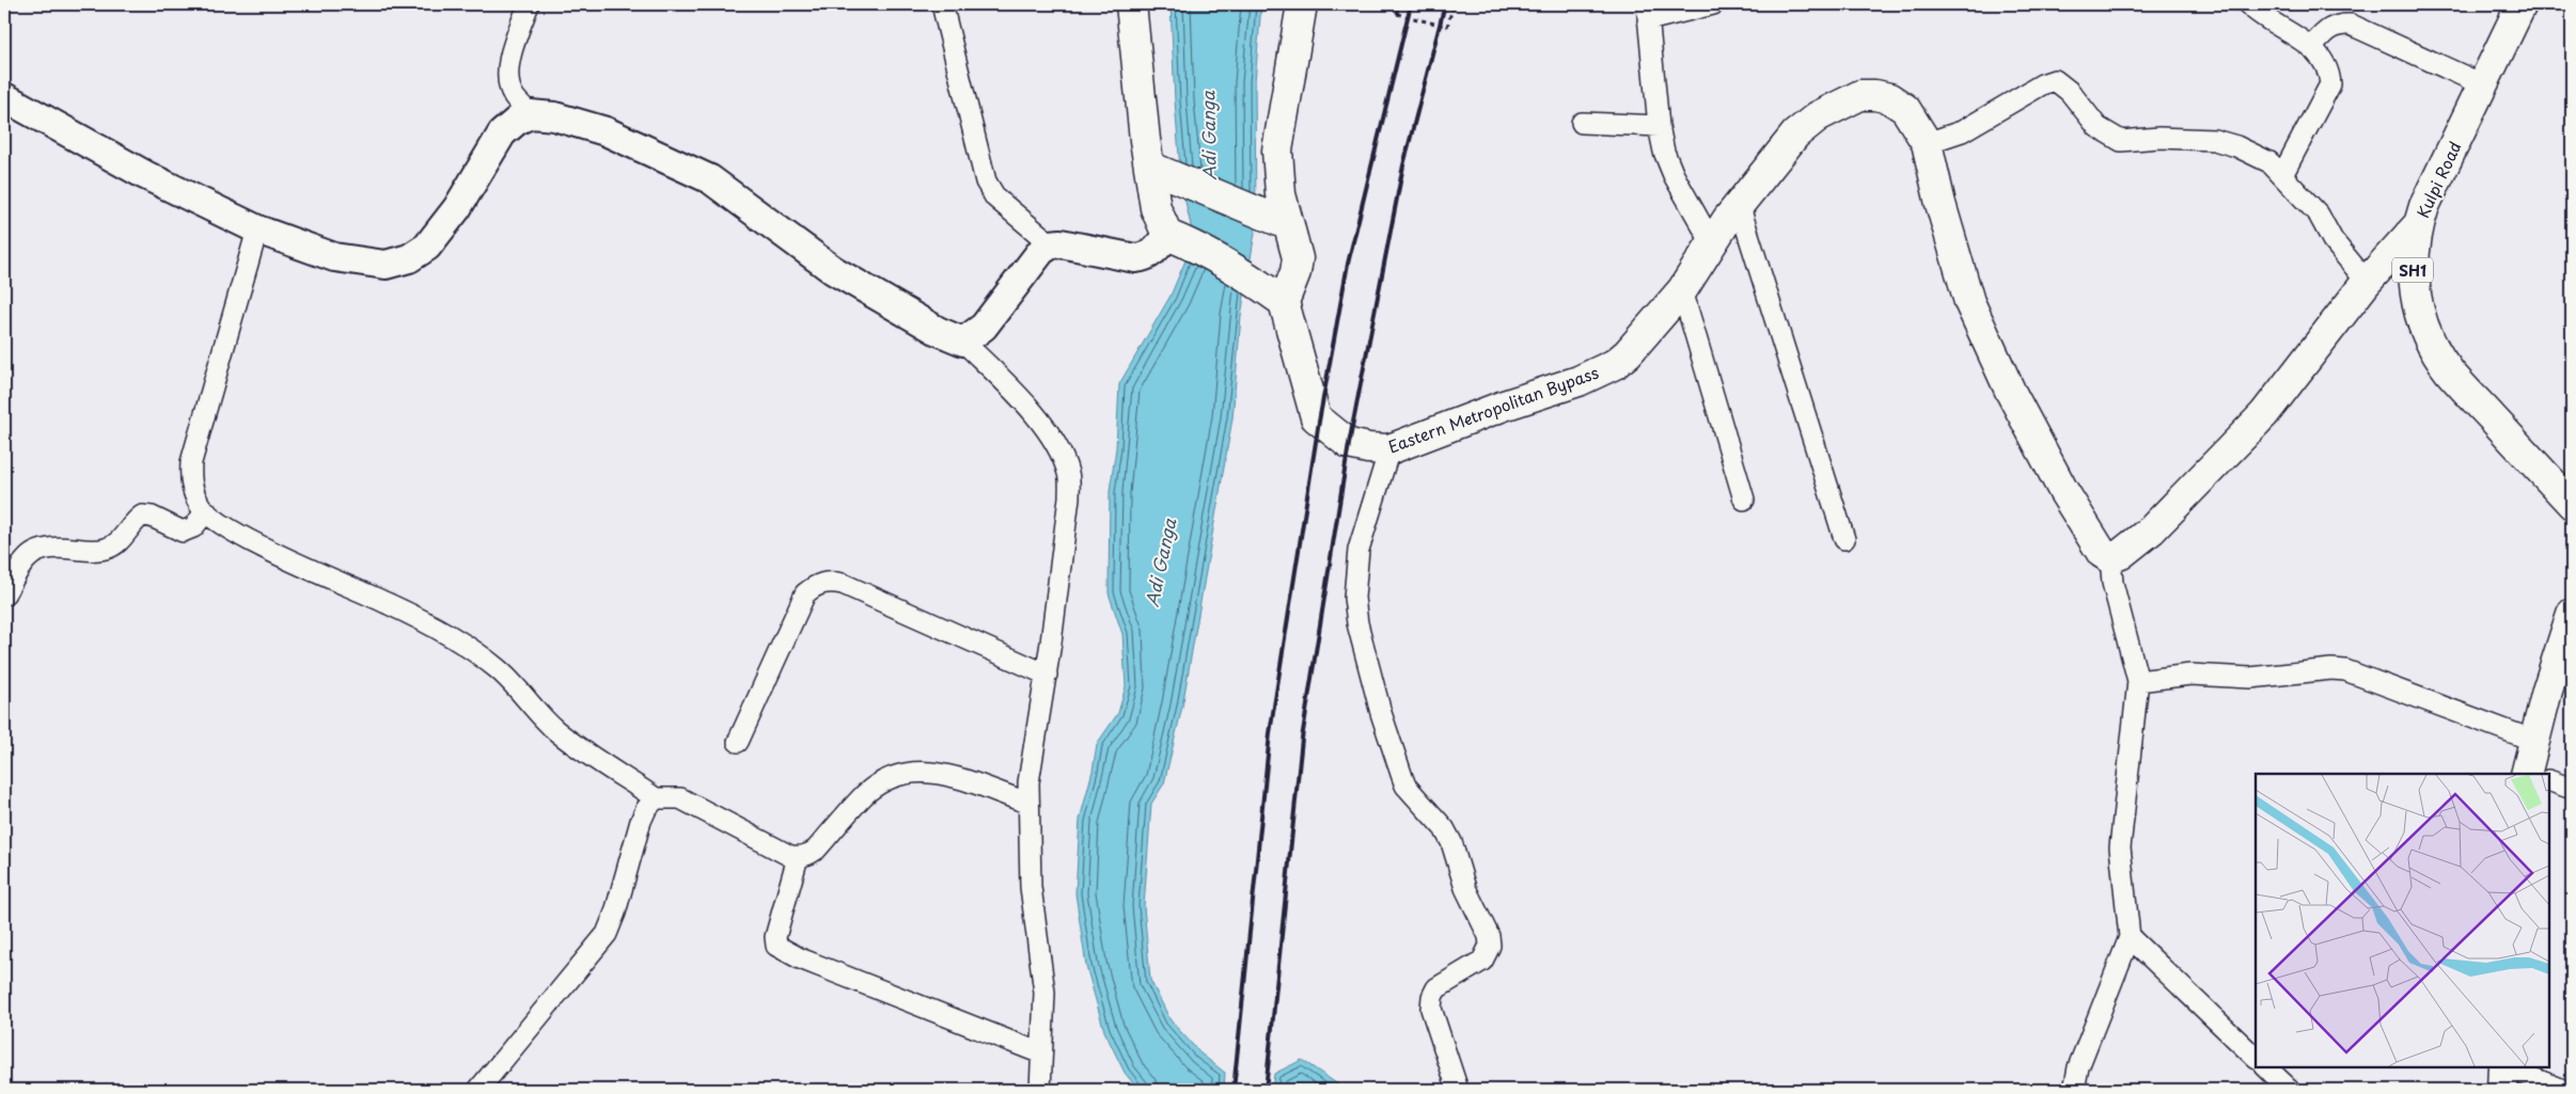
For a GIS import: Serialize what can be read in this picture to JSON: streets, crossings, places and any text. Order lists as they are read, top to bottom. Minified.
{"streets":{"main road":["Kulpi Road","SH1","Eastern Metropolitan Bypass"]},"water":["Adi Ganga"]}
